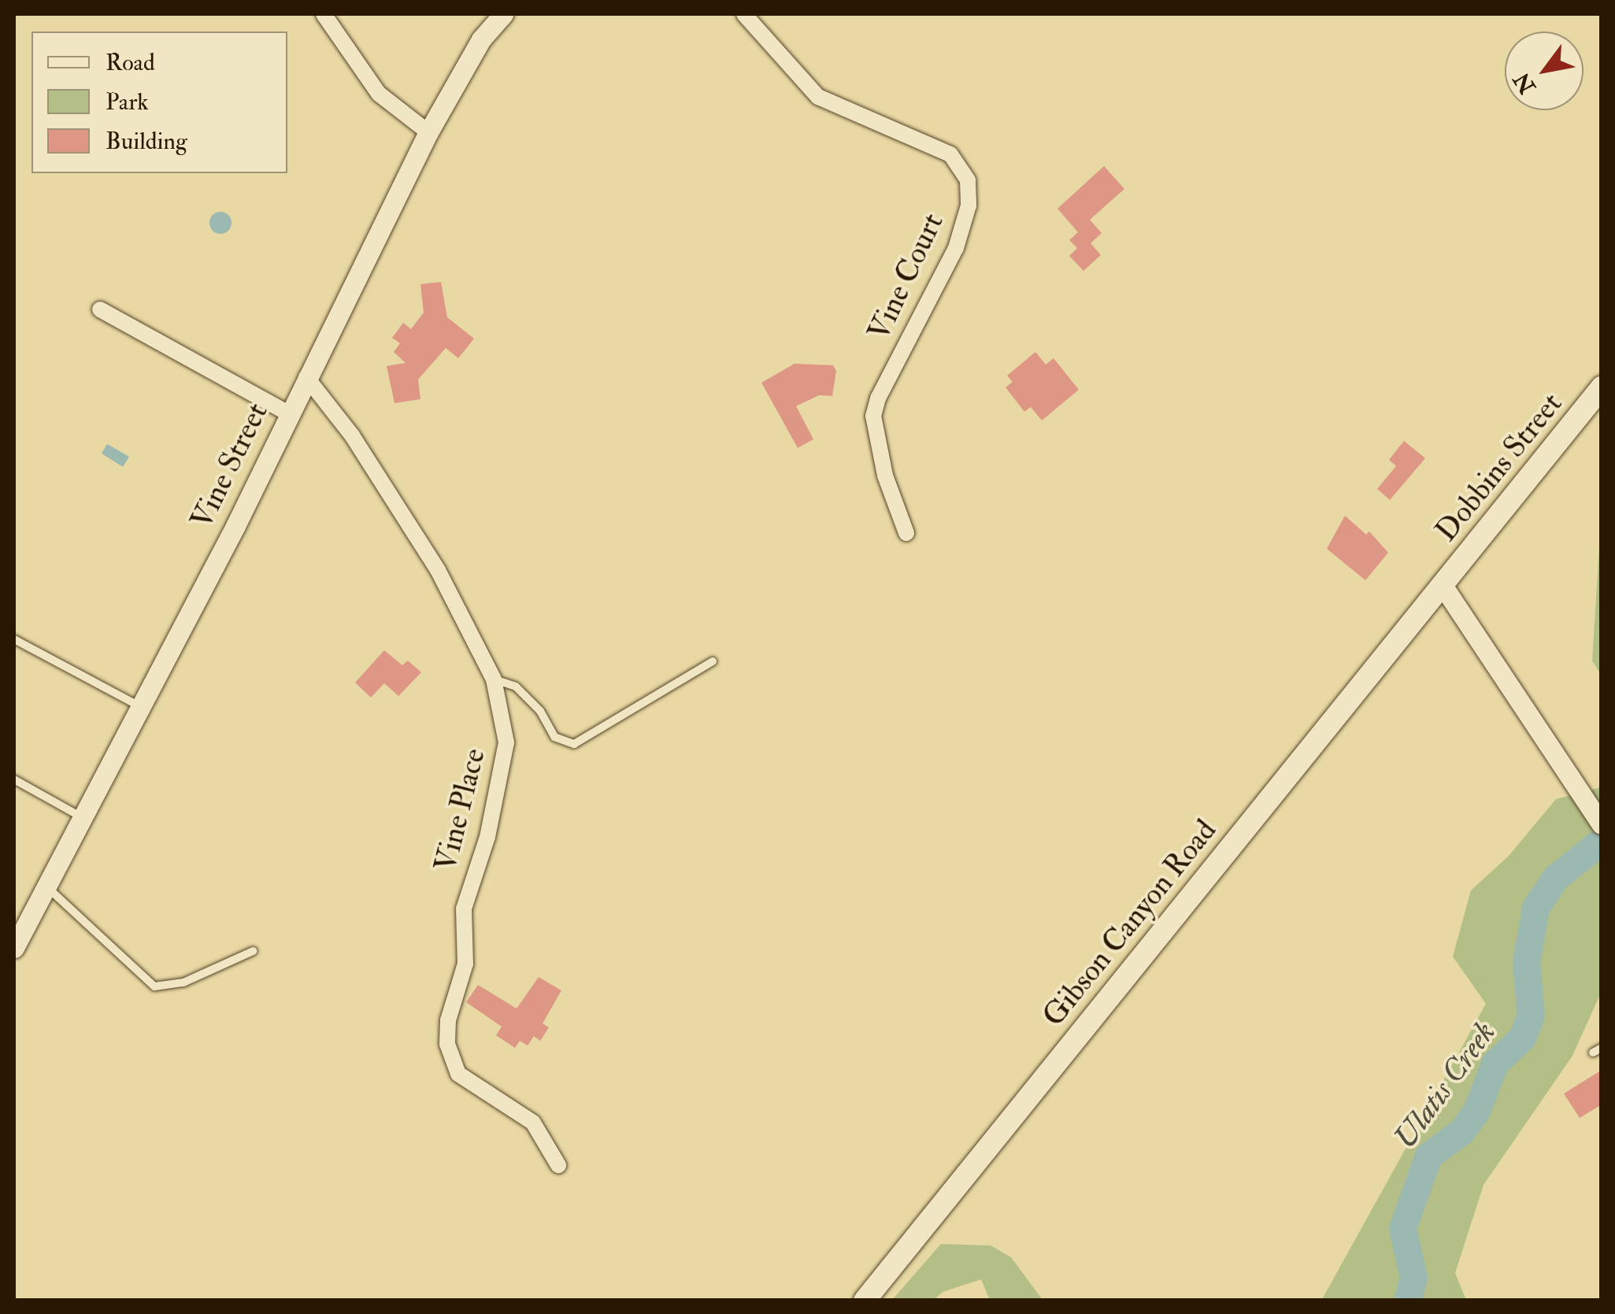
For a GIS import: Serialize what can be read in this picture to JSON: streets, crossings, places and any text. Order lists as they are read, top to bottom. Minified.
{"streets":{"main road":["Dobbins Street","Gibson Canyon Road"],"street":["Vine Court","Vine Street","Vine Place"]},"crossings":[["Vine Street","Vine Place"],["Dobbins Street","Gibson Canyon Road"]],"water":["Ulatis Creek"],"legend":["Road","Park","Building"],"north":"bottom left"}
